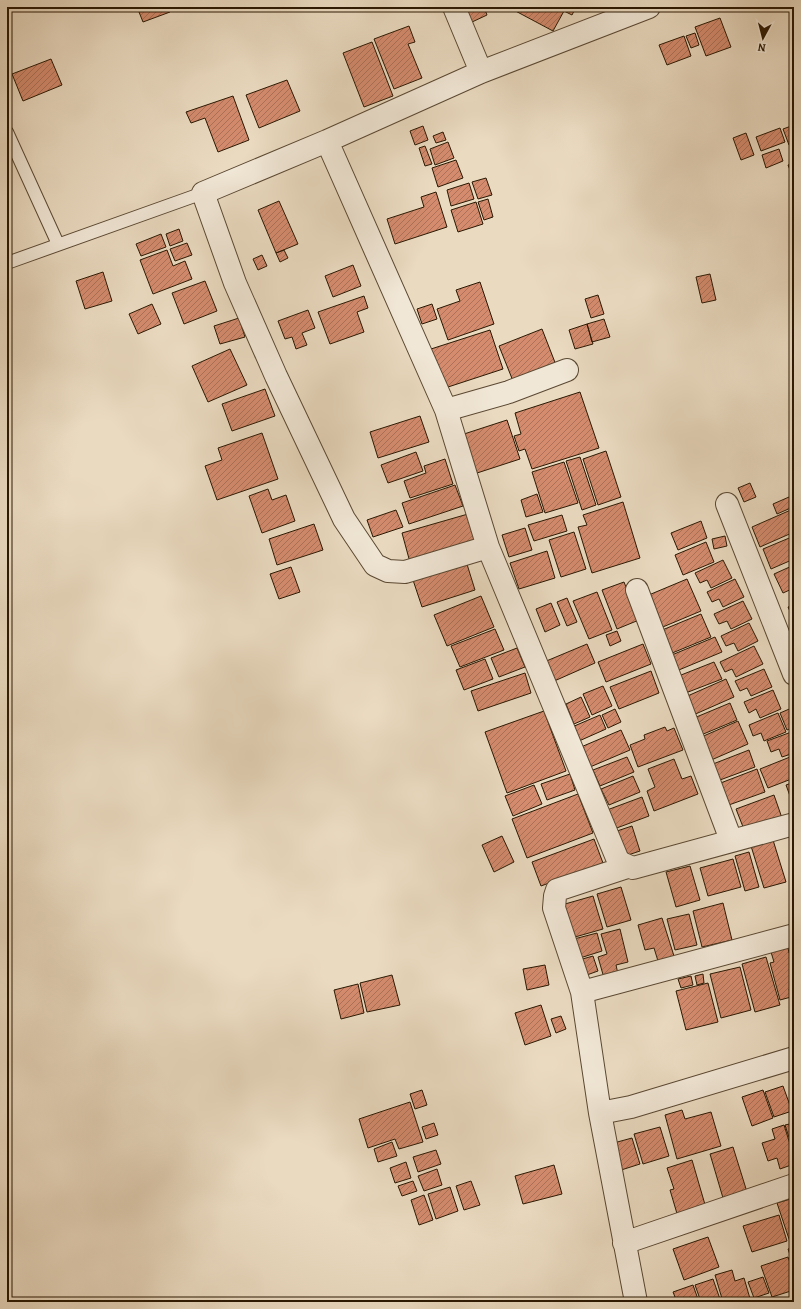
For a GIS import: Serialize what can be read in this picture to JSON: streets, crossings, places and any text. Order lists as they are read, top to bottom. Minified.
{"north":"bottom"}
